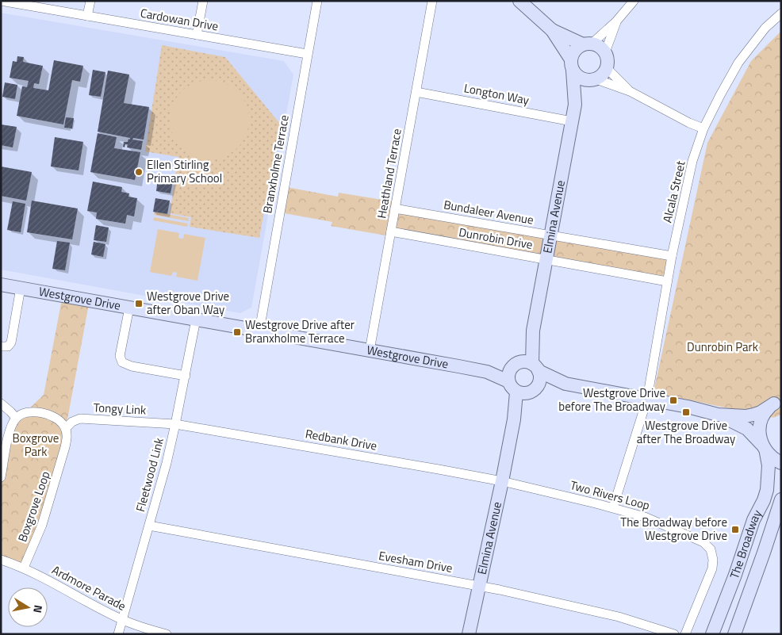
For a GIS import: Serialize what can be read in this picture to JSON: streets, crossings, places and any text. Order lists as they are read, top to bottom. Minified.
{"streets":{"street":["Cardowan Drive","Longton Way","Branxholme Terrace","Heathland Terrace","Alcala Street","Bundaleer Avenue","Elmina Avenue","Dunrobin Drive","Westgrove Drive","Tongy Link","Redbank Drive","Fleetwood Link","Two Rivers Loop","Boxgrove Loop","The Broadway","Evesham Drive","Ardmore Parade"]},"crossings":[["Cardowan Drive","Branxholme Terrace"],["Longton Way","Heathland Terrace"],["Longton Way","Elmina Avenue"],["Branxholme Terrace","Westgrove Drive"],["Heathland Terrace","Bundaleer Avenue"],["Heathland Terrace","Dunrobin Drive"],["Heathland Terrace","Westgrove Drive"],["Alcala Street","Bundaleer Avenue"],["Alcala Street","Dunrobin Drive"],["Alcala Street","Two Rivers Loop"],["Bundaleer Avenue","Elmina Avenue"],["Elmina Avenue","Dunrobin Drive"],["Elmina Avenue","Westgrove Drive"],["Elmina Avenue","Redbank Drive"],["Elmina Avenue","Two Rivers Loop"],["Elmina Avenue","Evesham Drive"],["Westgrove Drive","Fleetwood Link"],["Tongy Link","Redbank Drive"],["Tongy Link","Fleetwood Link"],["Tongy Link","Boxgrove Loop"],["Redbank Drive","Fleetwood Link"],["Redbank Drive","Two Rivers Loop"],["Fleetwood Link","Evesham Drive"],["Fleetwood Link","Ardmore Parade"],["Boxgrove Loop","Ardmore Parade"]],"parks":["Dunrobin Park","Boxgrove Park"],"places":{"other":["Ellen Stirling Primary School"],"transit":["Westgrove Drive after Oban Way","Westgrove Drive after Branxholme Terrace","Westgrove Drive before The Broadway","Westgrove Drive after The Broadway","The Broadway before Westgrove Drive"]},"north":"right"}
